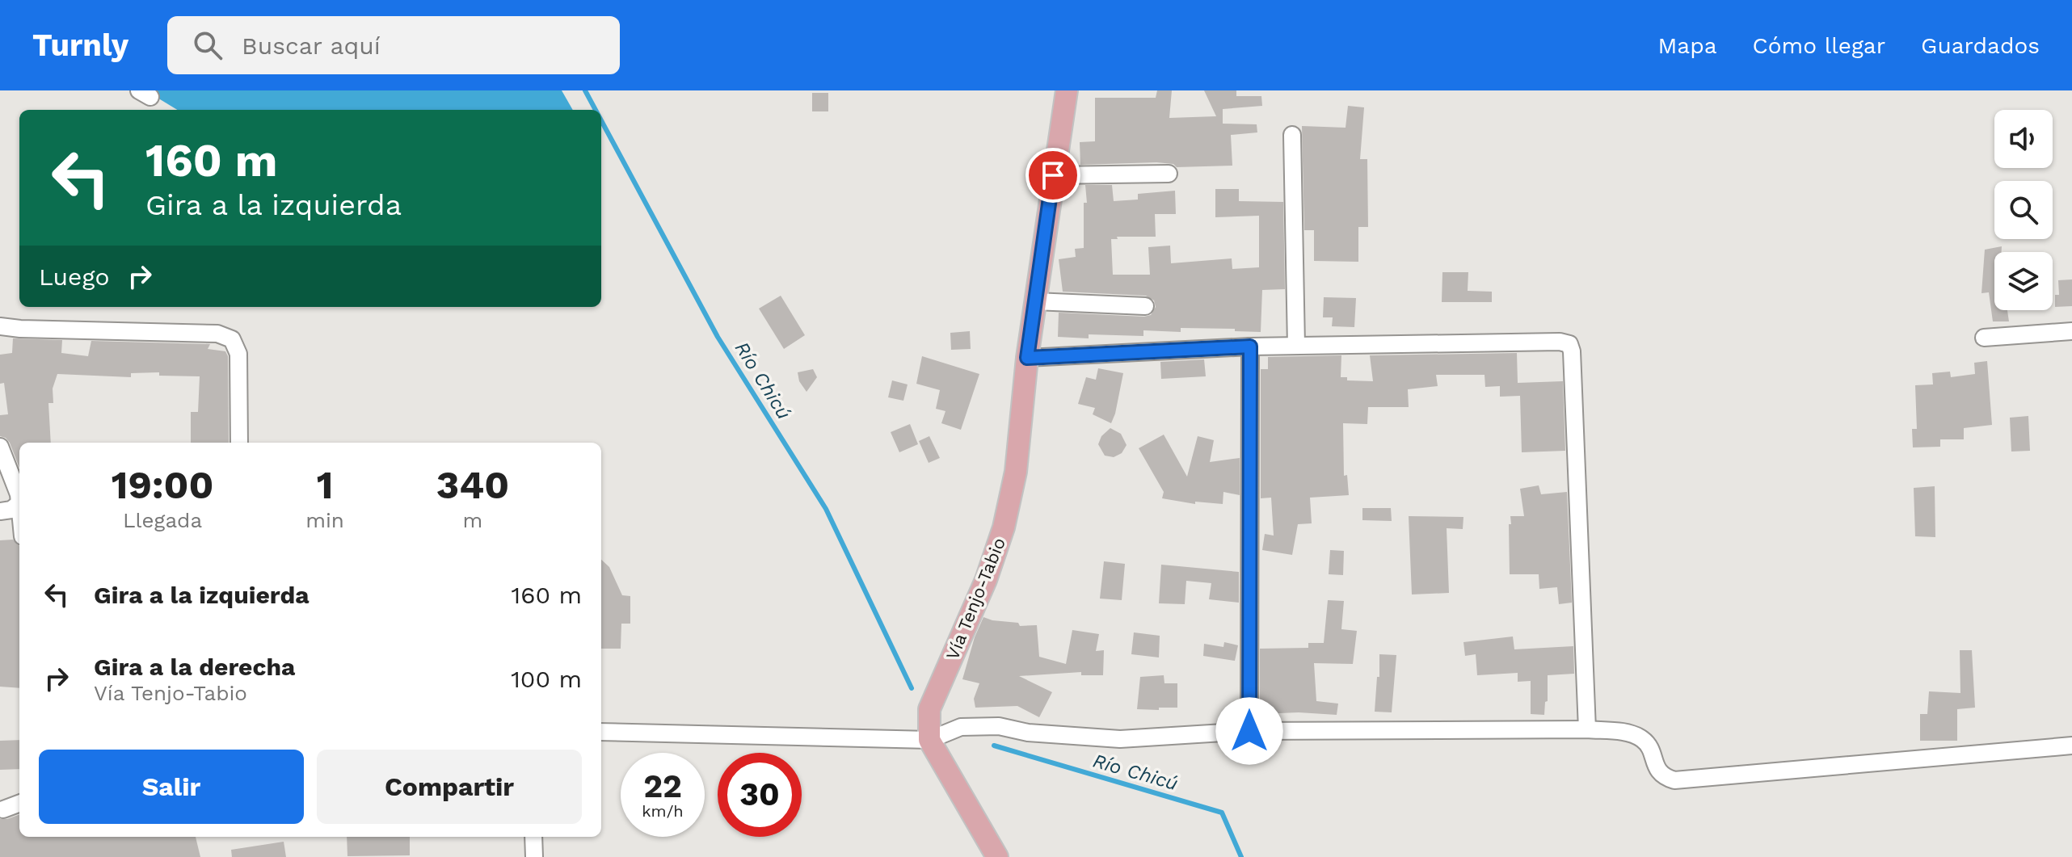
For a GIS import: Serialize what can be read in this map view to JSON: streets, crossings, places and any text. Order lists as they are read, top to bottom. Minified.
{"streets":{"main road":["Vía Tenjo-Tabio"]},"water":["Río Chicú"],"page":{"header":"Turnly","search":"Buscar aquí","nav":["Mapa","Cómo llegar","Guardados"],"turn":["160 m","Gira a la izquierda"],"then":"Luego","eta":["19:00","Llegada","1","min","340","m"],"list":[{"name":"Gira a la izquierda","value":"160 m"},{"name":"Gira a la derecha","note":"Vía Tenjo-Tabio","value":"100 m"}],"buttons":["Salir","Compartir"],"speed":"22 km/h","limit":"30"}}
